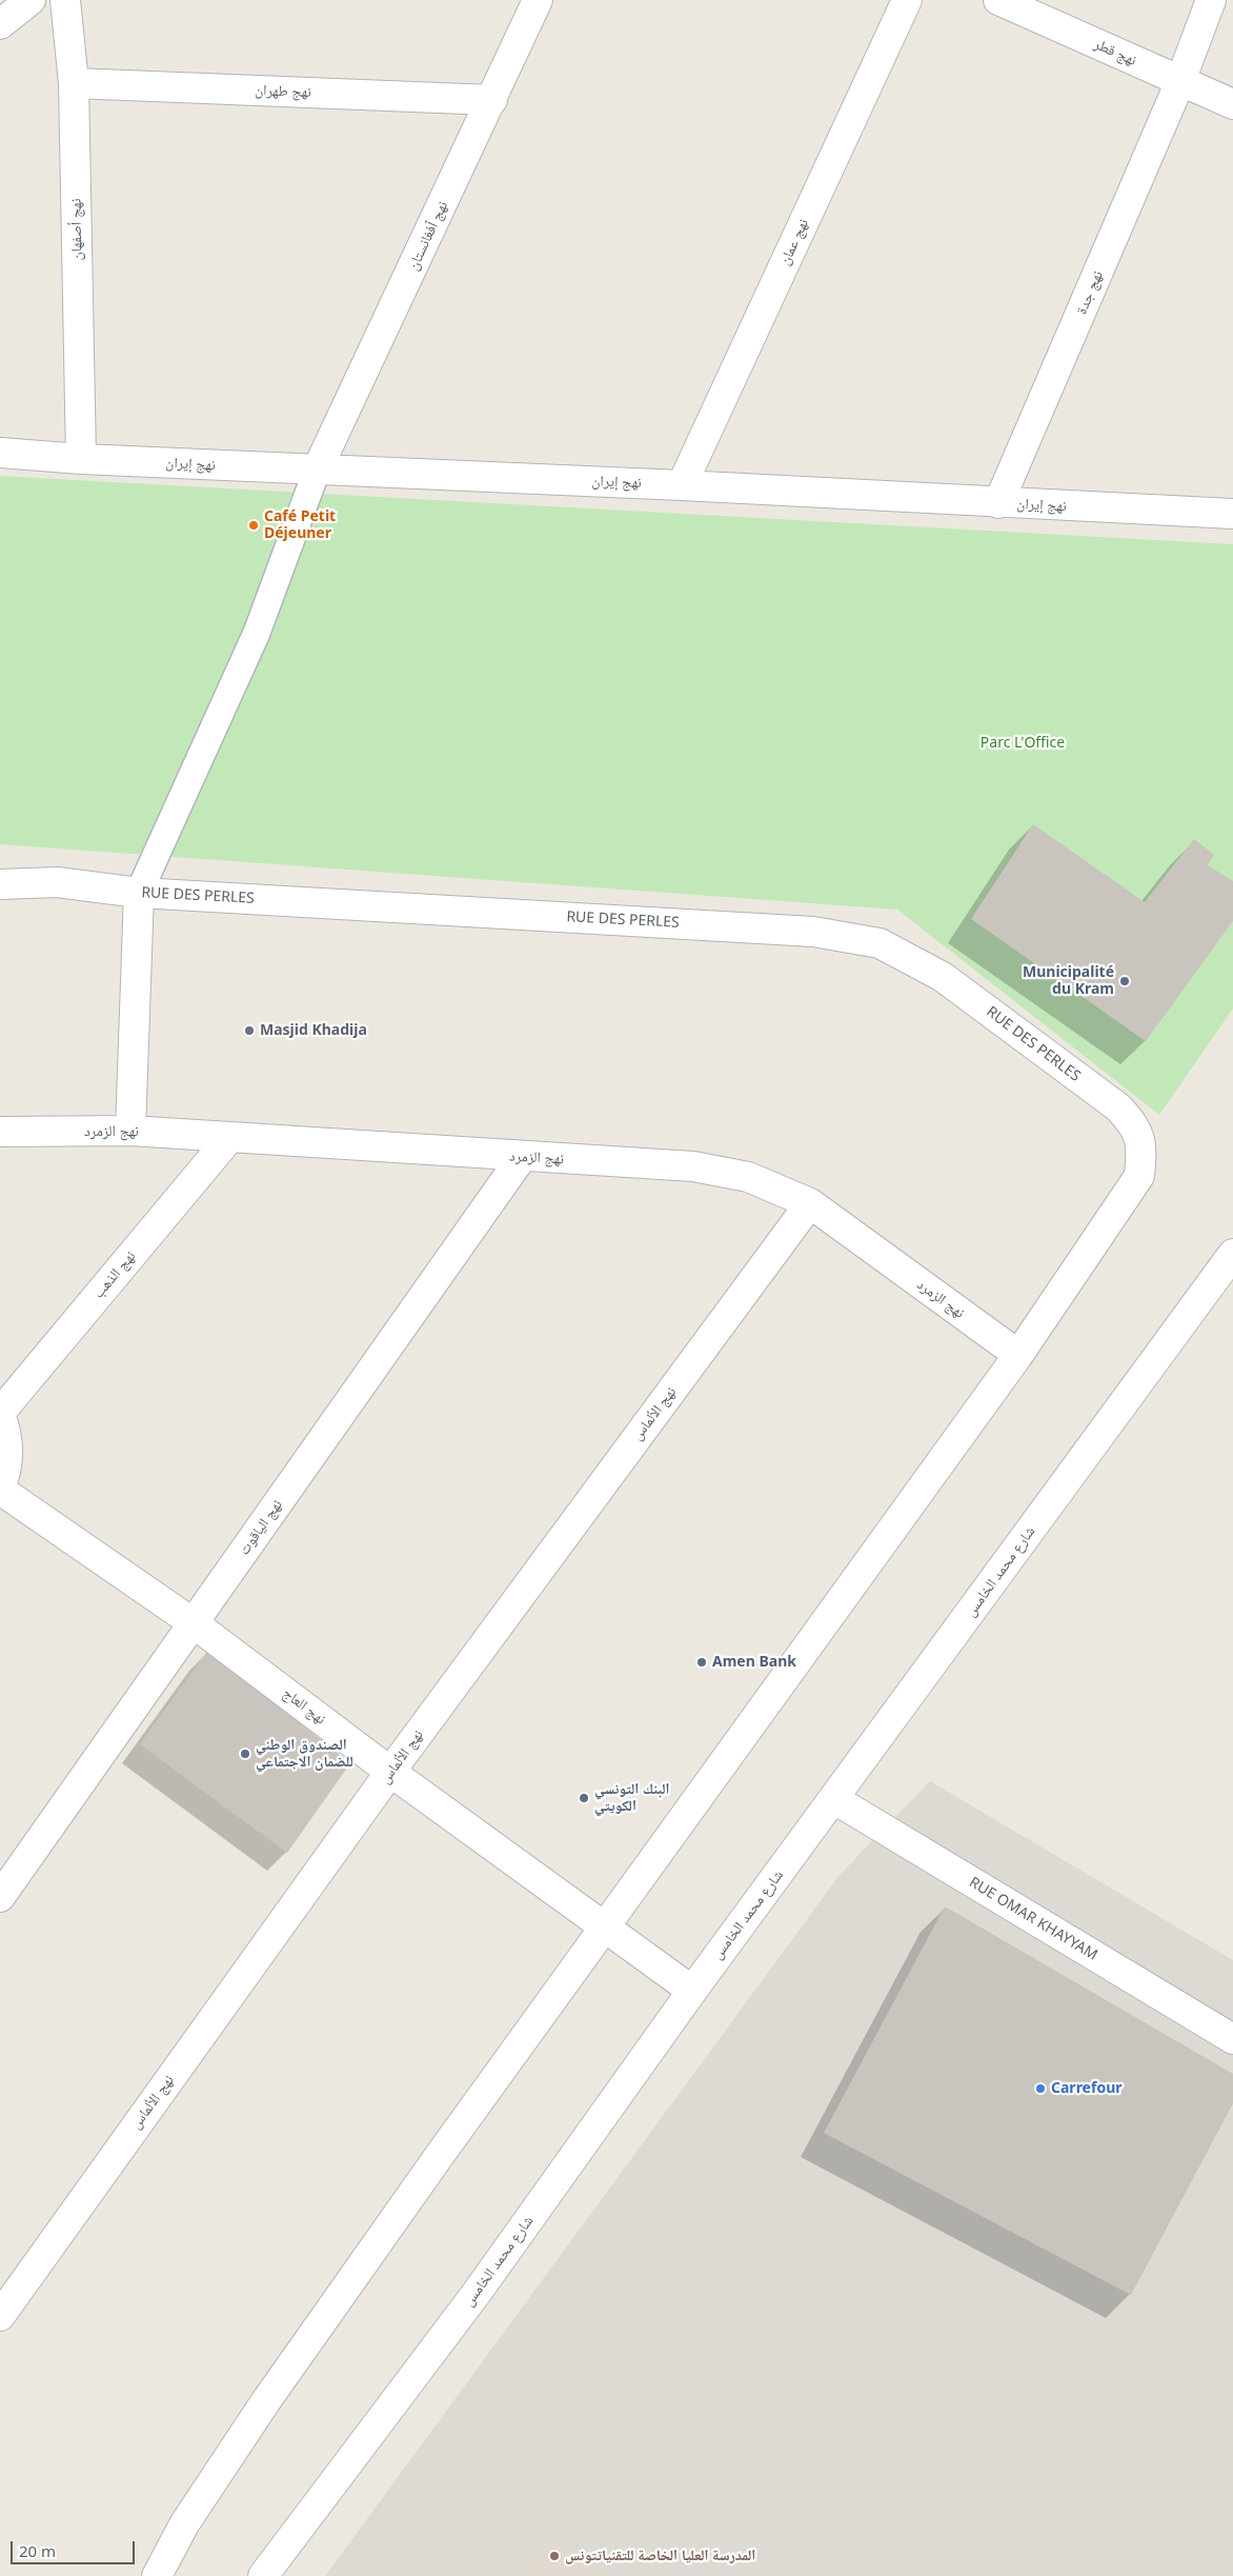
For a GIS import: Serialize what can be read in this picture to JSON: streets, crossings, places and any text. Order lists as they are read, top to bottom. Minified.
{"streets":{"street":["نهج قطر","نهج طهران","نهج أصفهان","نهج أفغانستان","نهج عمان","نهج جدة","نهج إيران","RUE DES PERLES","نهج الزمرد","نهج الذهب","نهج الألماس","نهج الياقوت","شارع محمد الخامس","نهج العاج","RUE OMAR KHAYYAM"]},"crossings":[["نهج قطر","نهج جدة"],["نهج طهران","نهج أصفهان"],["نهج طهران","نهج أفغانستان"],["نهج أصفهان","نهج إيران"],["نهج أفغانستان","نهج إيران"],["نهج عمان","نهج إيران"],["نهج جدة","نهج إيران"],["RUE DES PERLES","نهج الزمرد"],["نهج الزمرد","نهج الذهب"],["نهج الزمرد","نهج الألماس"],["نهج الزمرد","نهج الياقوت"],["نهج الألماس","نهج العاج"],["نهج الياقوت","نهج العاج"],["شارع محمد الخامس","نهج العاج"],["شارع محمد الخامس","RUE OMAR KHAYYAM"]],"parks":["Parc L'Office"],"places":["Café Petit Déjeuner","Municipalité du Kram","Masjid Khadija","Amen Bank","الصندوق الوطني للضمان الاجتماعي","البنك التونسي الكويتي","Carrefour","المدرسة العليا الخاصة للتقنياتتونس"],"scale_bar":"20 m"}
